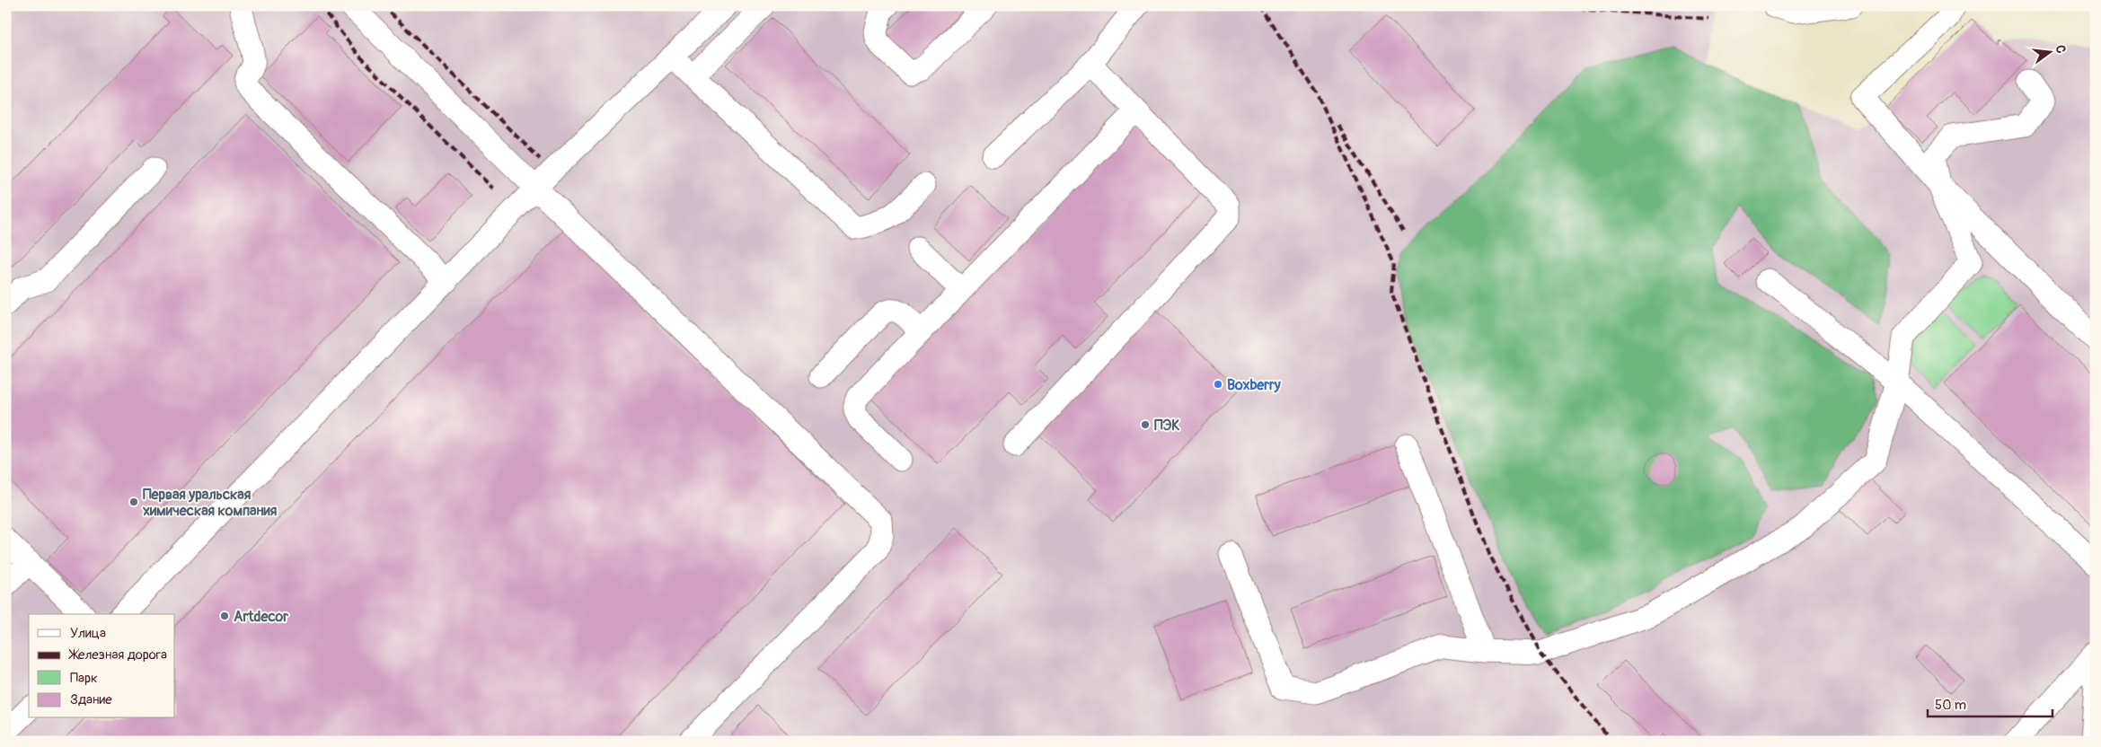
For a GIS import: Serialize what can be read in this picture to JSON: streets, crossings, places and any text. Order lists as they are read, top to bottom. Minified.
{"places":["Boxberry","ПЭК","Первая уральская химическая компания","Artdecor"],"legend":["Улица","Железная дорога","Парк","Здание"],"scale_bar":"50 m","north":"right"}
